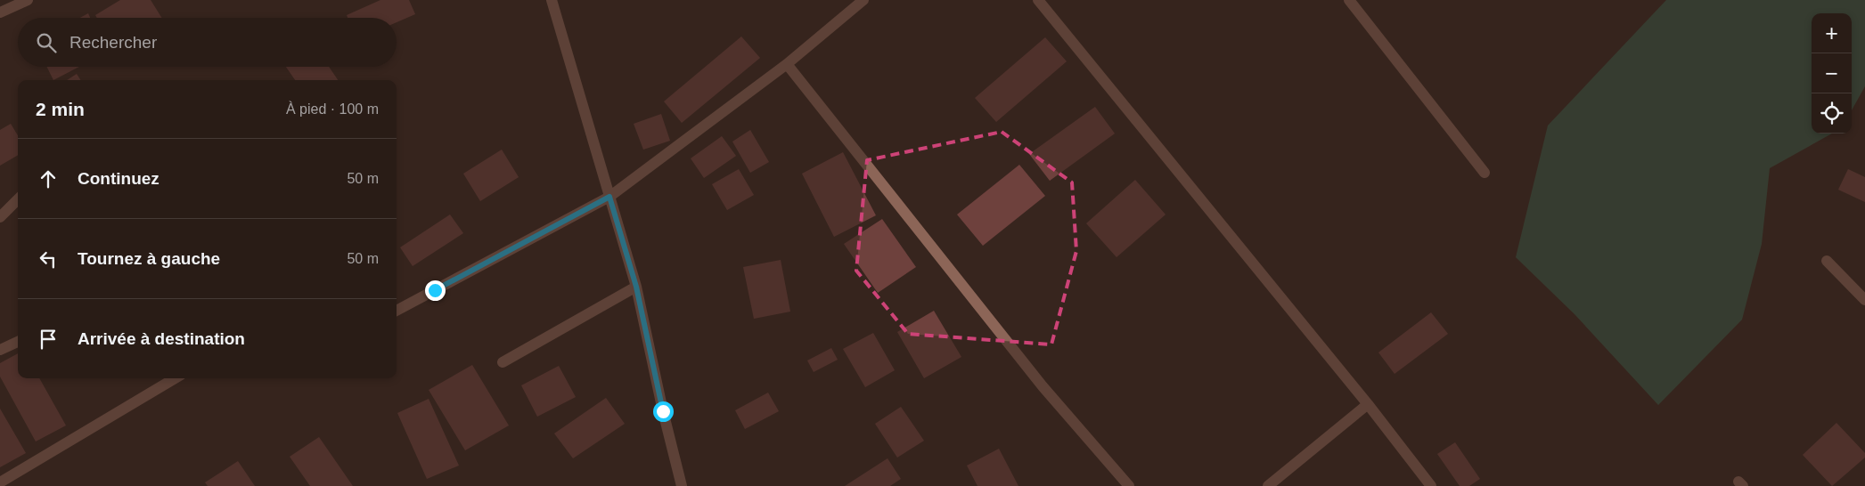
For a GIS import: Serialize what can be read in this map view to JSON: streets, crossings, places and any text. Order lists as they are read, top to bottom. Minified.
{"page":{"map_buttons":["+","−"],"search":"Rechercher","heading":["2 min","À pied · 100 m"],"list":[["Continuez","50 m"],["Tournez à gauche","50 m"],"Arrivée à destination"]}}
